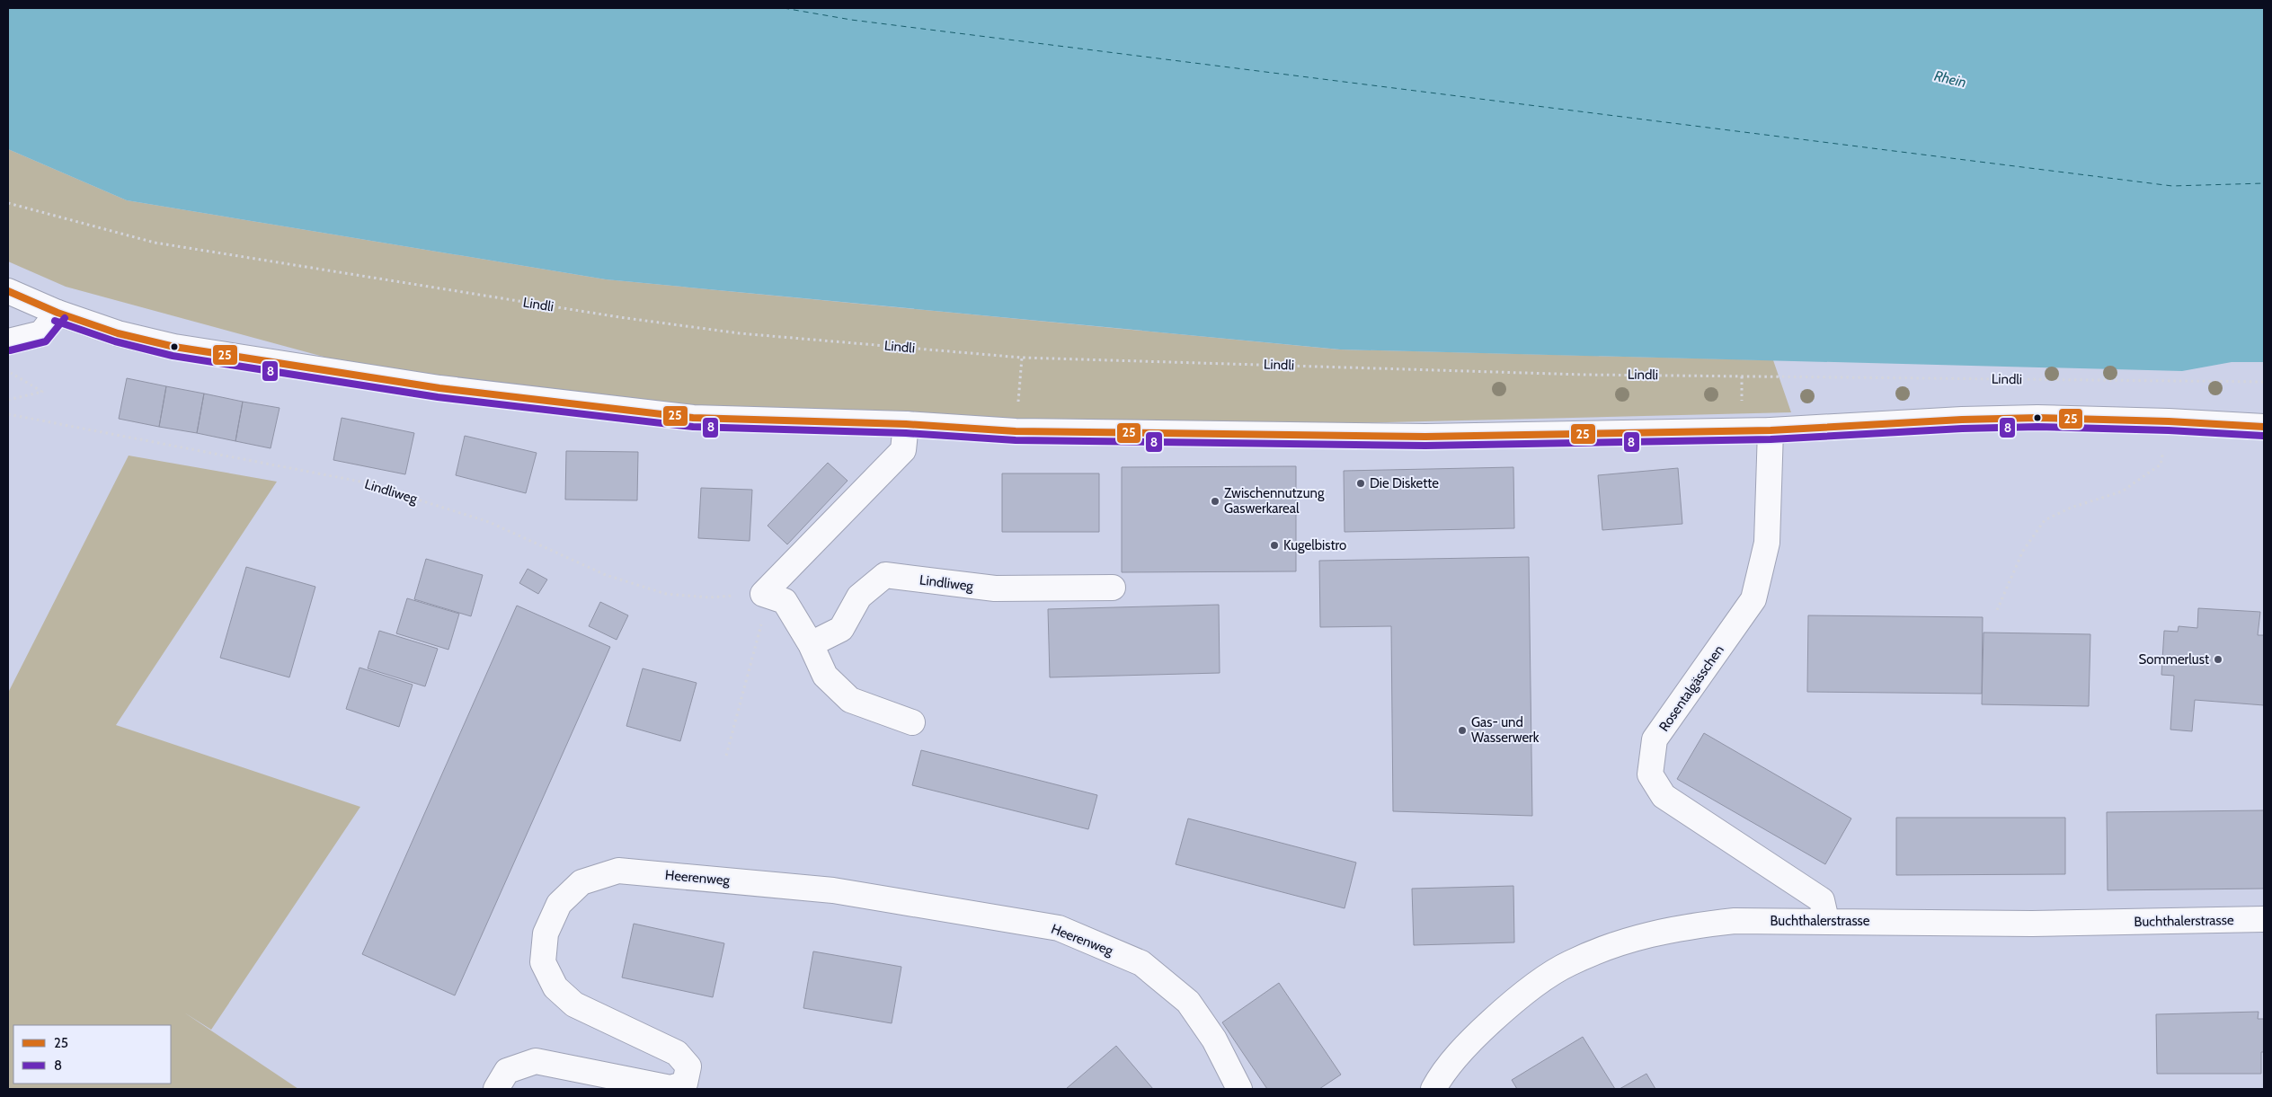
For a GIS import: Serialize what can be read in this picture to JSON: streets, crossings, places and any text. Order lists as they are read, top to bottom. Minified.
{"streets":{"street":["Lindliweg","Rosentalgässchen","Heerenweg","Buchthalerstrasse"],"path":["Lindli"]},"crossings":[["Rosentalgässchen","Buchthalerstrasse"]],"water":["Rhein"],"places":["Die Diskette","Zwischennutzung Gaswerkareal","Kugelbistro","Sommerlust","Gas- und Wasserwerk"],"lines":["transit line 25","transit line 8"],"legend":["25","8"]}
